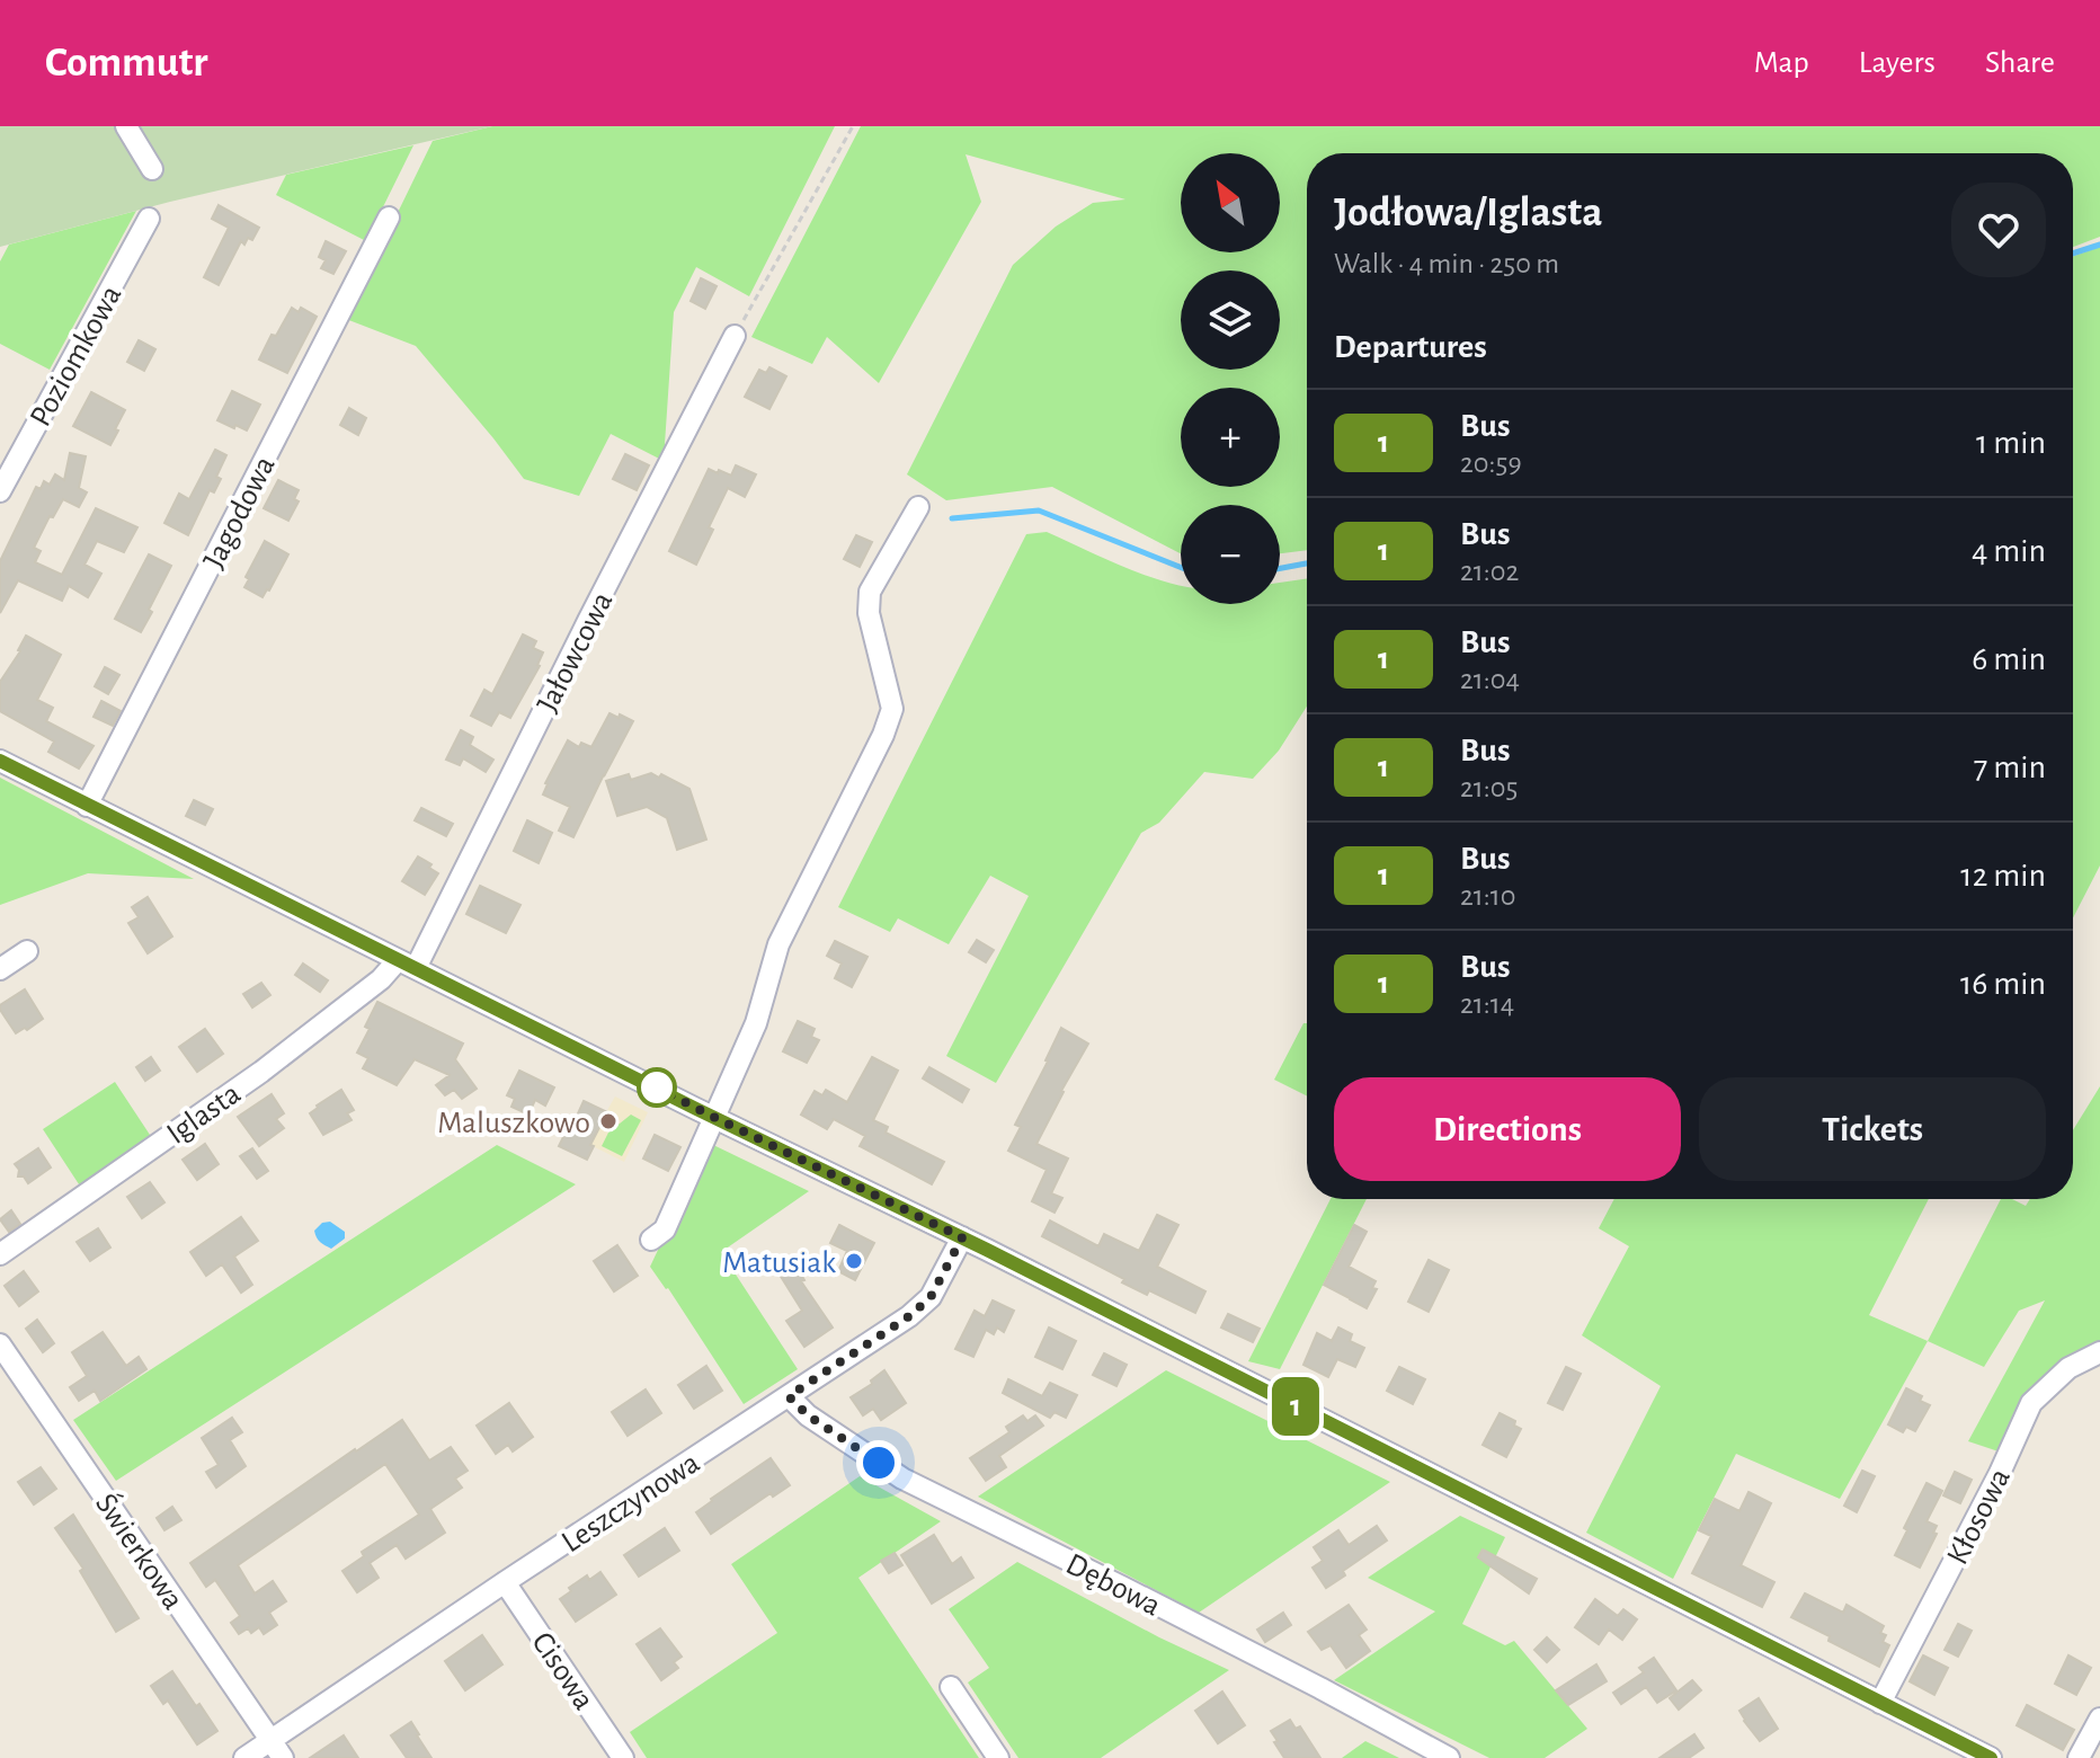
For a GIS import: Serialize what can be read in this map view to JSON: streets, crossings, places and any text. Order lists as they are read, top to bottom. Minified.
{"streets":{"street":["Poziomkowa","Jagodowa","Jałowcowa","Iglasta","Leszczynowa","Kłosowa","Świerkowa","Dębowa","Cisowa"]},"crossings":[["Jałowcowa","Iglasta"],["Leszczynowa","Świerkowa"],["Leszczynowa","Dębowa"],["Leszczynowa","Cisowa"]],"places":["Maluszkowo","Matusiak"],"lines":["bus line 1"],"north":"top left","page":{"header":"Commutr","nav":["Map","Layers","Share"],"on_map":"1","map_buttons":["+","−"],"heading":[["Jodłowa/Iglasta","Walk · 4 min · 250 m"],"Departures"],"list":[{"mark":"1","name":"Bus","note":"20:59","value":"1 min"},{"mark":"1","name":"Bus","note":"21:02","value":"4 min"},{"mark":"1","name":"Bus","note":"21:04","value":"6 min"},{"mark":"1","name":"Bus","note":"21:05","value":"7 min"},{"mark":"1","name":"Bus","note":"21:10","value":"12 min"},{"mark":"1","name":"Bus","note":"21:14","value":"16 min"}],"buttons":["Directions","Tickets"]}}
